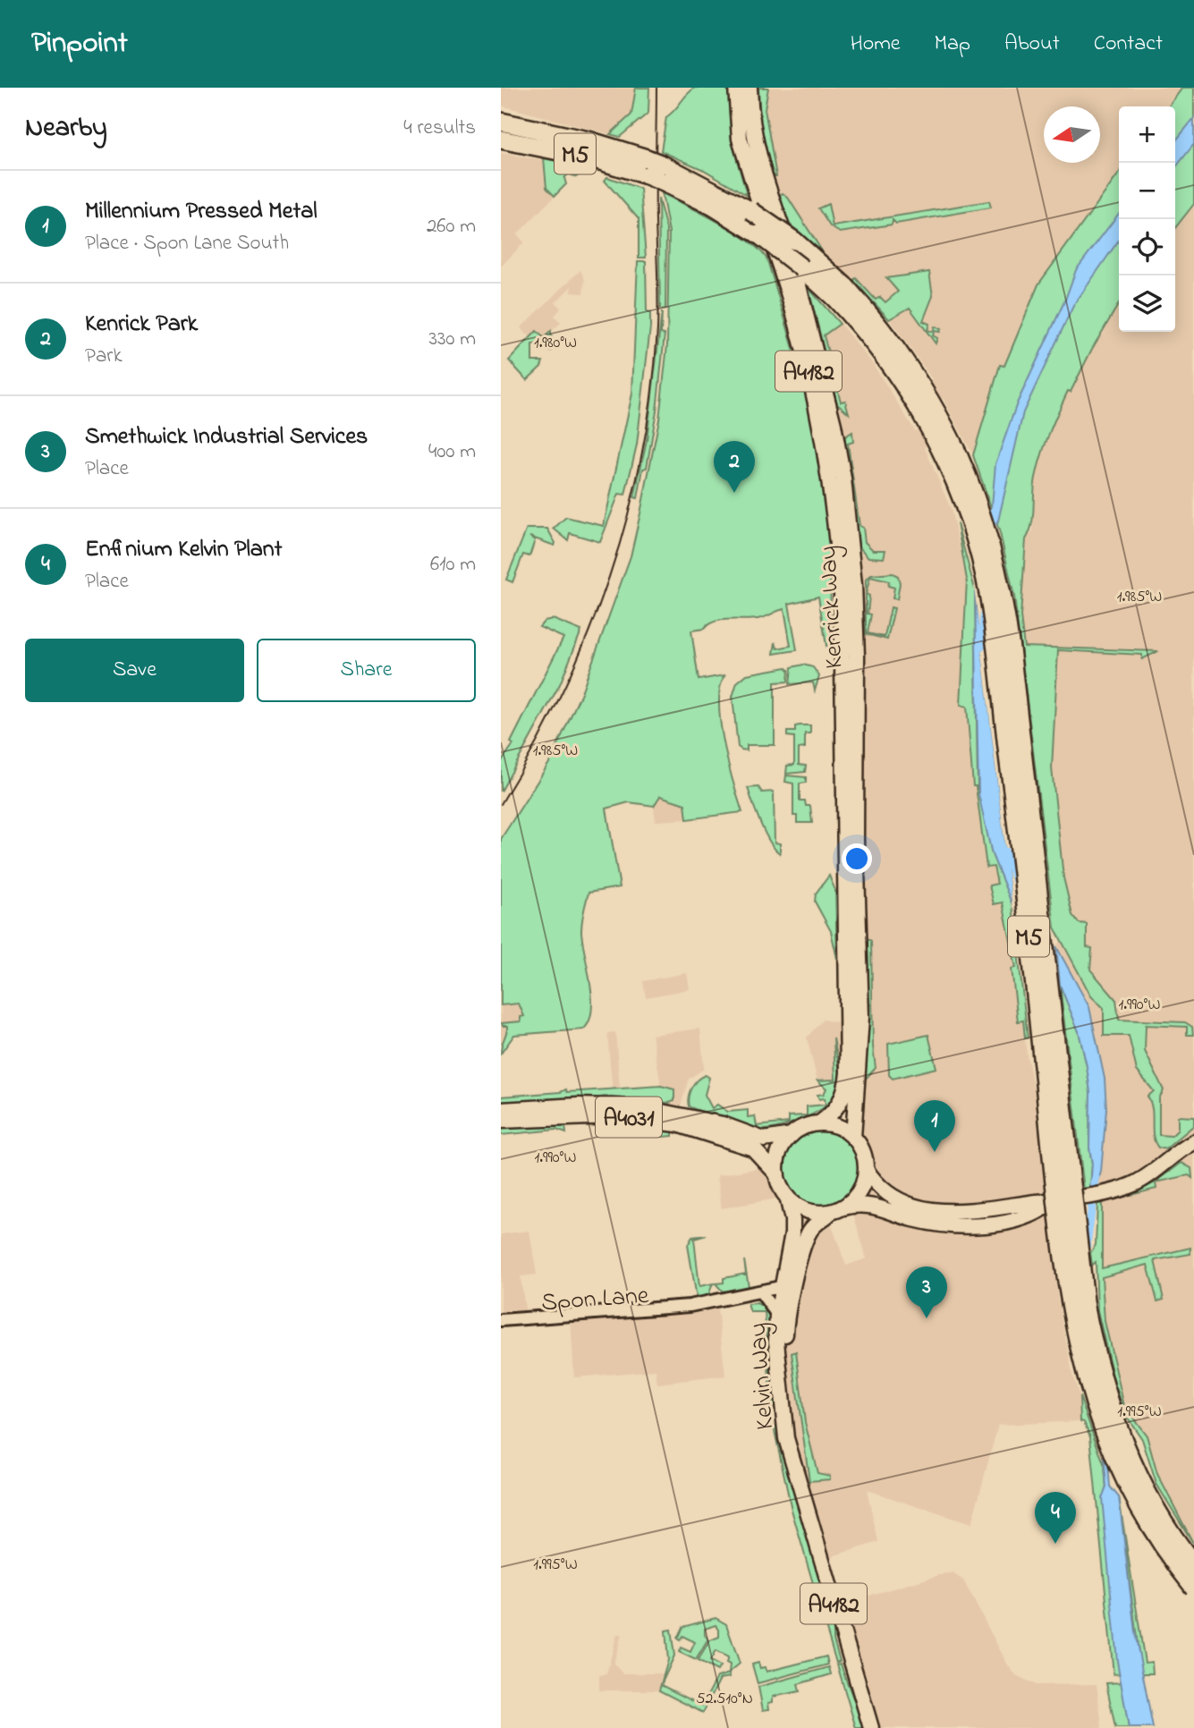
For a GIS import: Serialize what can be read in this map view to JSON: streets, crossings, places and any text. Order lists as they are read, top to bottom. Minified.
{"streets":{"highway":["M5"],"main road":["A4182","Kenrick Way","A4031","Kelvin Way"],"street":["Spon Lane"]},"crossings":[["A4182","Kenrick Way"],["A4182","A4031"],["A4182","Kelvin Way"],["Kenrick Way","A4031"],["Kenrick Way","Kelvin Way"],["A4031","Kelvin Way"],["Spon Lane","Kelvin Way"]],"north":"left","page":{"header":"Pinpoint","nav":["Home","Map","About","Contact"],"heading":["Nearby","4 results"],"map_buttons":["+","−"],"list":[{"mark":"1","name":"Millennium Pressed Metal","note":"Place · Spon Lane South","value":"260 m"},{"mark":"2","name":"Kenrick Park","note":"Park","value":"330 m"},{"mark":"3","name":"Smethwick Industrial Services","note":"Place","value":"400 m"},{"mark":"4","name":"Enfinium Kelvin Plant","note":"Place","value":"610 m"}],"pins":["2","1","3","4"],"buttons":["Save","Share"]},"coordinates":["1.980°W","1.985°W","1.990°W","1.995°W","52.510°N"]}
